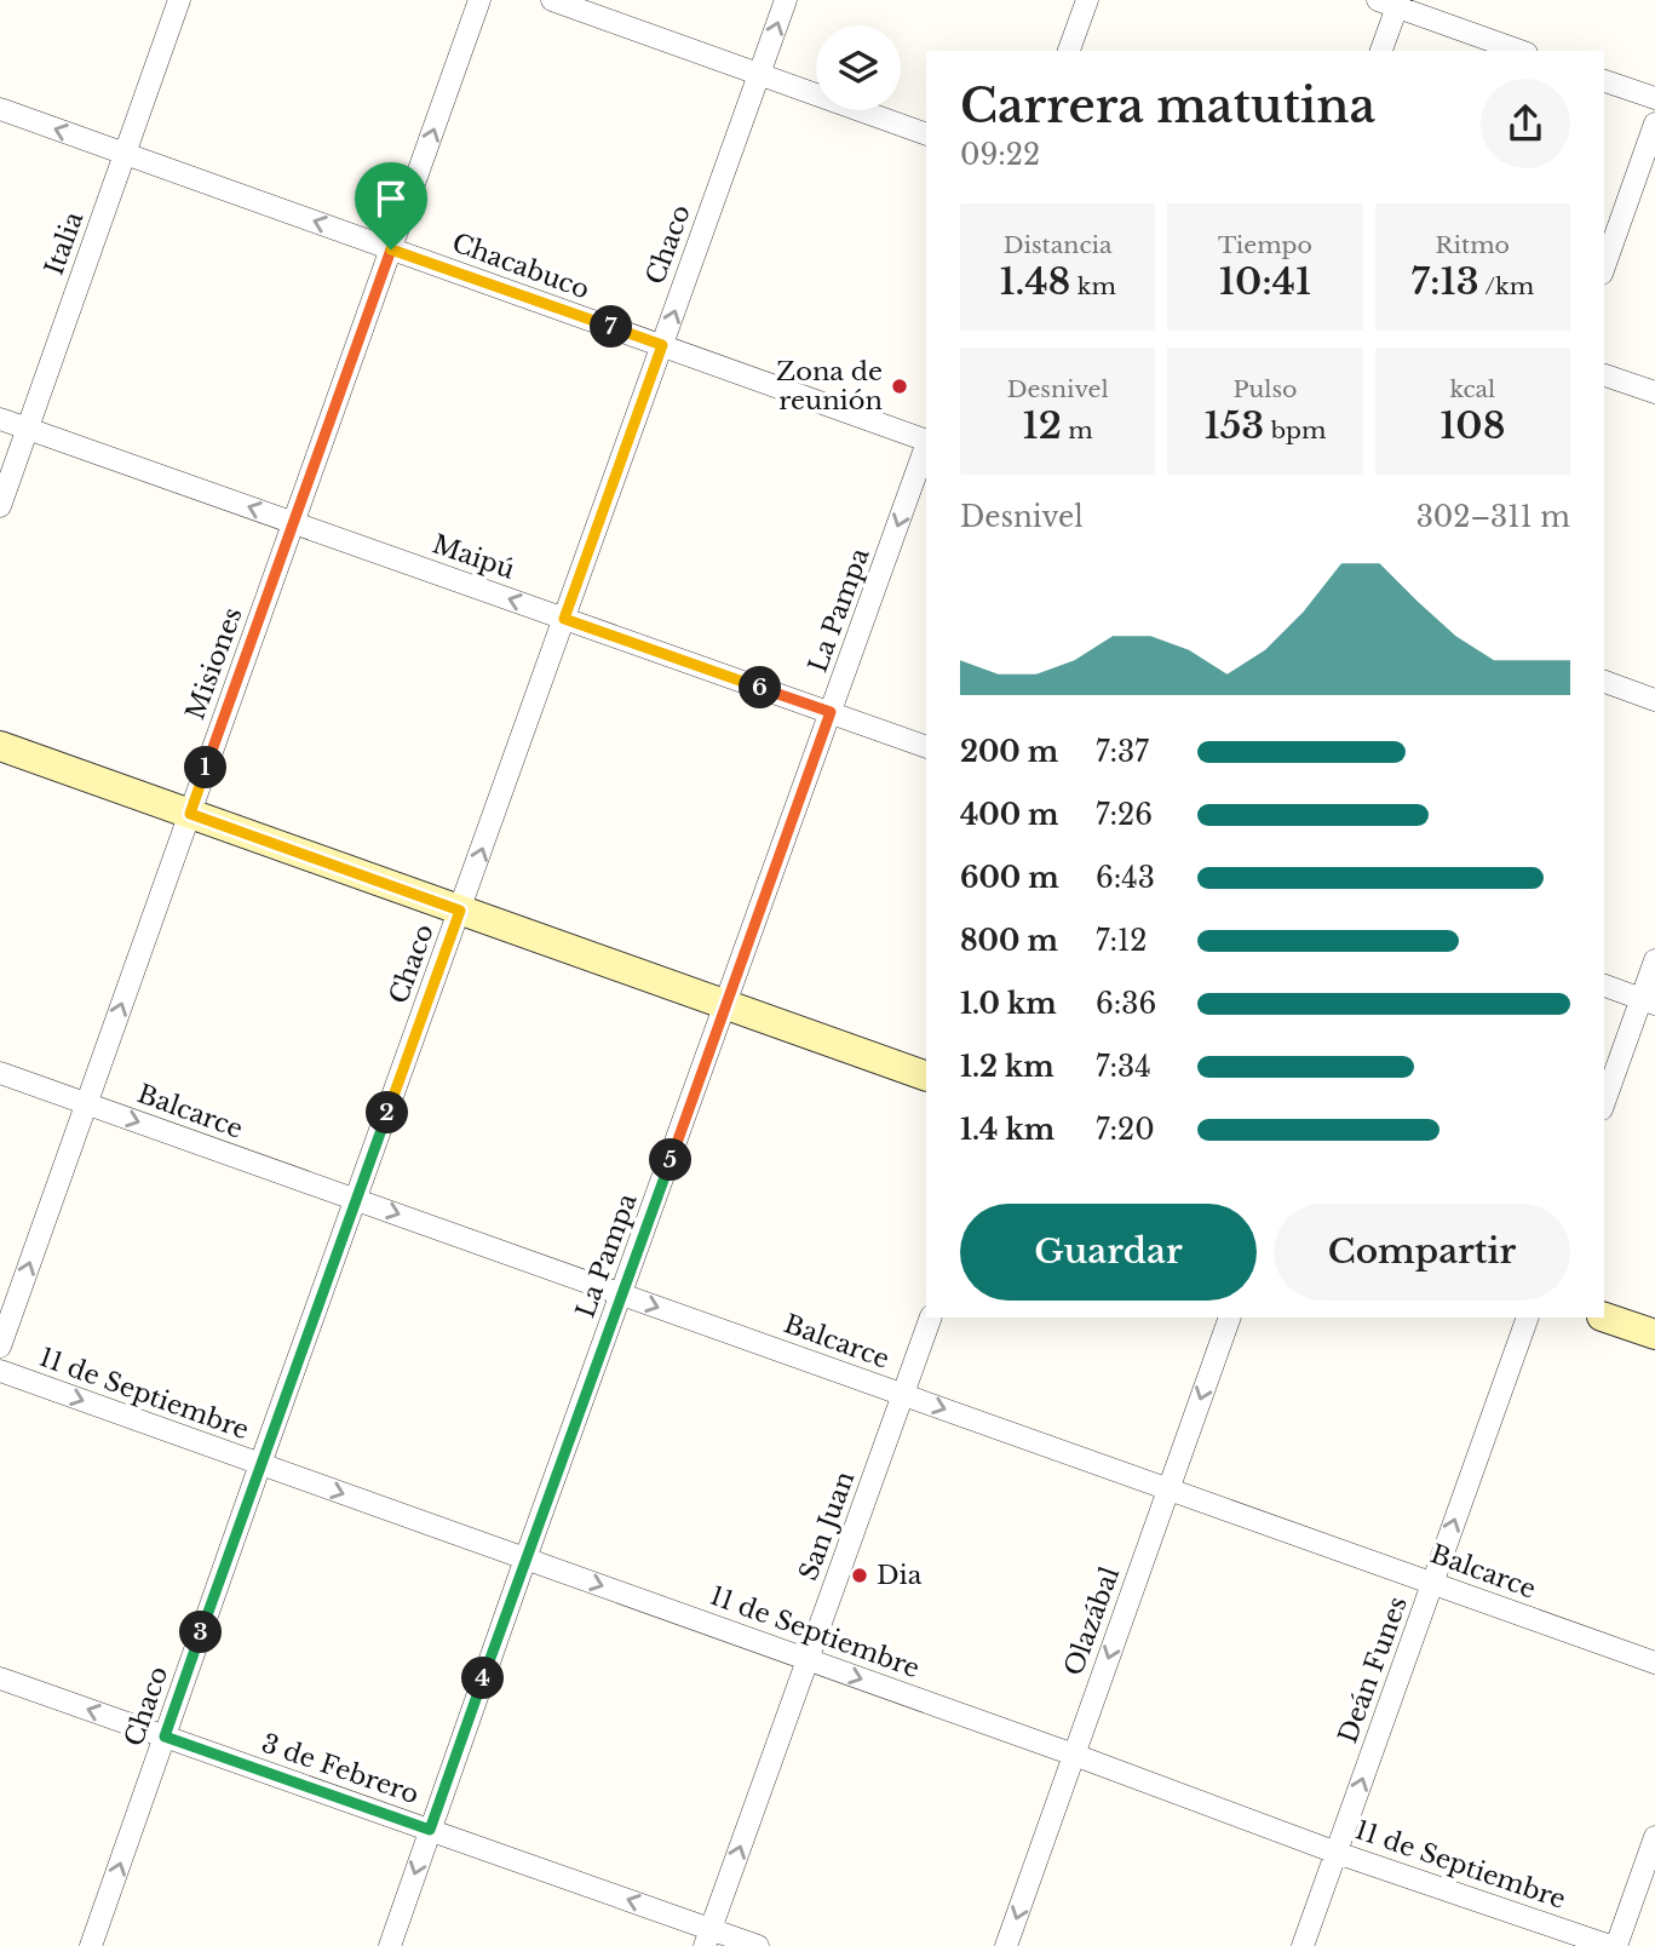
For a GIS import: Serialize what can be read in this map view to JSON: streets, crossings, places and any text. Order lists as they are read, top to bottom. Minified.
{"streets":{"street":["Italia","Chaco","Chacabuco","Maipú","La Pampa","Misiones","Balcarce","11 de Septiembre","San Juan","Olazábal","Deán Funes","3 de Febrero"]},"crossings":[["Italia","Chacabuco"],["Italia","Maipú"],["Chaco","Chacabuco"],["Chaco","Maipú"],["Chaco","Balcarce"],["Chaco","11 de Septiembre"],["Chaco","3 de Febrero"],["Chacabuco","Misiones"],["Maipú","La Pampa"],["Maipú","Misiones"],["La Pampa","Balcarce"],["La Pampa","11 de Septiembre"],["La Pampa","3 de Febrero"],["Misiones","Balcarce"],["Balcarce","San Juan"],["Balcarce","Olazábal"],["Balcarce","Deán Funes"],["11 de Septiembre","San Juan"],["11 de Septiembre","Olazábal"],["11 de Septiembre","Deán Funes"],["San Juan","3 de Febrero"]],"one_way":["Chaco","Chacabuco","Maipú","Misiones","Balcarce","11 de Septiembre","San Juan","Olazábal","Deán Funes","3 de Febrero"],"places":["Zona de reunión","Dia"],"page":{"heading":["Carrera matutina","09:22"],"stats":[["Distancia","1.48 km"],["Tiempo","10:41"],["Ritmo","7:13 /km"],["Desnivel","12 m"],["Pulso","153 bpm"],["kcal","108"]],"pins":["7","6","1","2","5","3","4"],"chart":["Desnivel","302–311 m"],"list":[{"name":"200 m","note":"7:37"},{"name":"400 m","note":"7:26"},{"name":"600 m","note":"6:43"},{"name":"800 m","note":"7:12"},{"name":"1.0 km","note":"6:36"},{"name":"1.2 km","note":"7:34"},{"name":"1.4 km","note":"7:20"}],"buttons":["Guardar","Compartir"]}}
